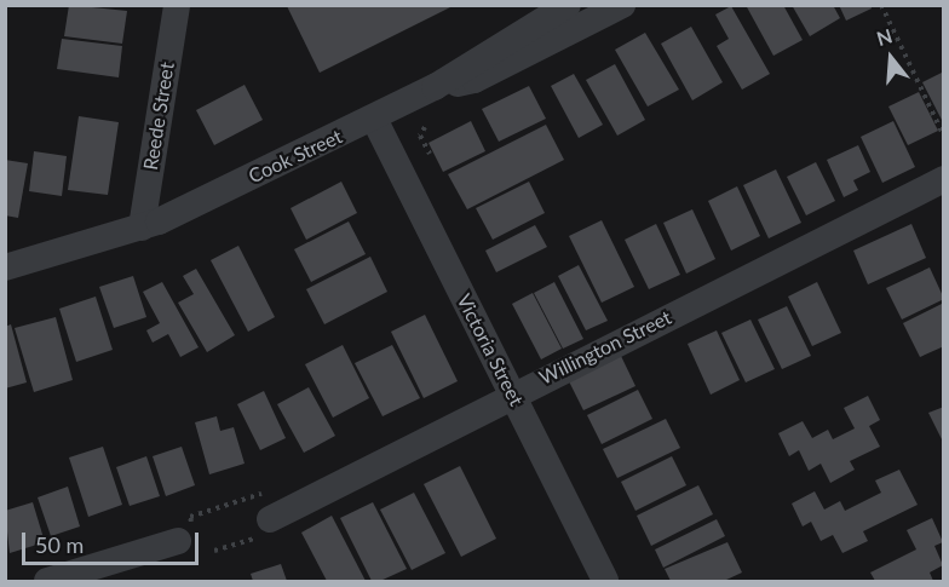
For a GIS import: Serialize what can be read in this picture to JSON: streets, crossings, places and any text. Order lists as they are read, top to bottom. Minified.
{"streets":{"street":["Reede Street","Cook Street","Willington Street","Victoria Street"]},"crossings":[["Reede Street","Cook Street"],["Cook Street","Victoria Street"],["Willington Street","Victoria Street"]],"scale_bar":"50 m","north":"top"}
